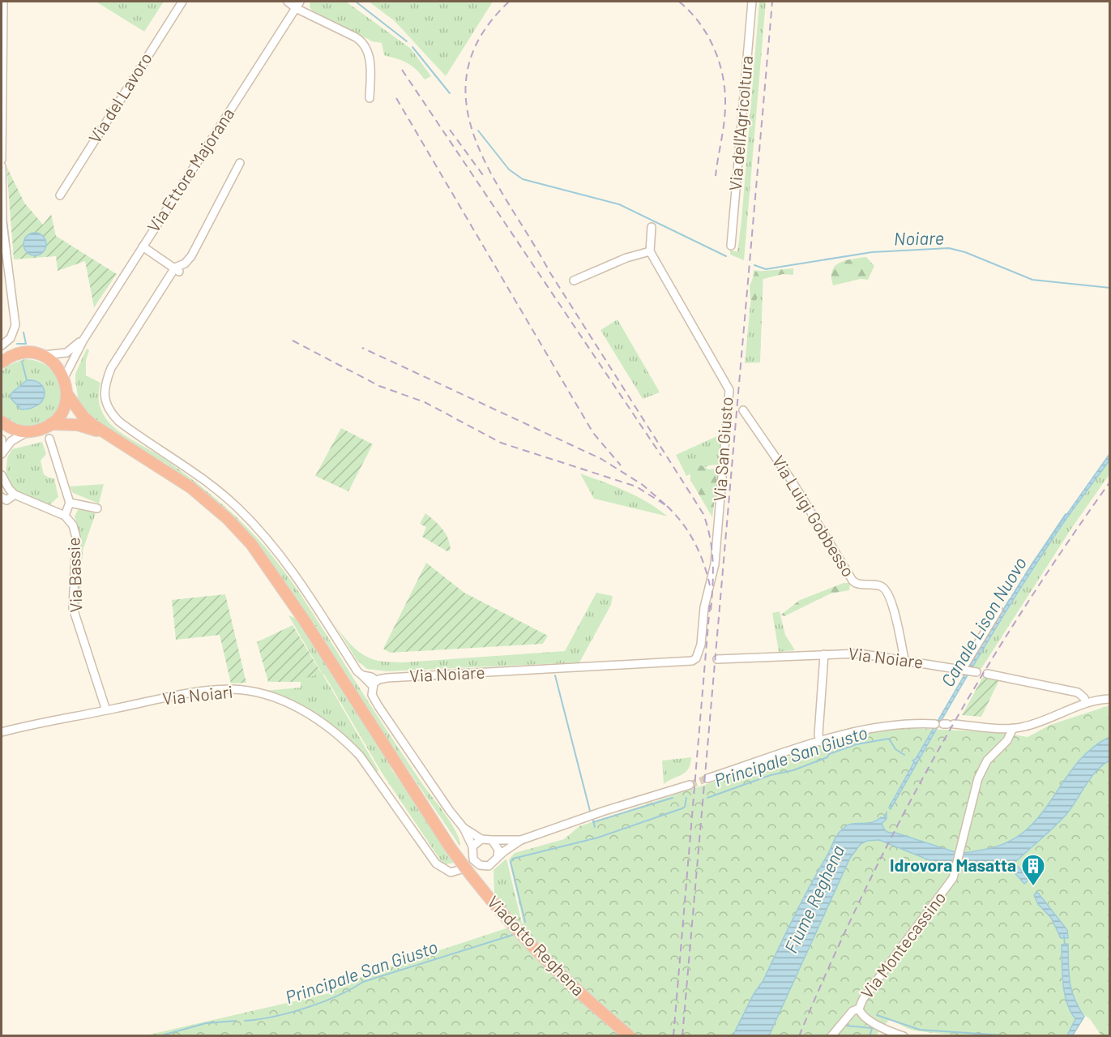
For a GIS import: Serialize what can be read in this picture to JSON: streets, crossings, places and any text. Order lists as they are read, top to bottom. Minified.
{"streets":{"highway":["Viadotto Reghena"],"street":["Via del Lavoro","Via dell'Agricoltura","Via Ettore Majorana","Via San Giusto","Via Luigi Gobbesso","Via Bassie","Via Noiare","Via Noiari","Via Montecassino"]},"crossings":[["Via San Giusto","Via Noiare"],["Via Luigi Gobbesso","Via Noiare"],["Via Bassie","Via Noiari"]],"water":["Noiare","Canale Lison Nuovo","Principale San Giusto","Fiume Reghena"],"places":{"building":["Idrovora Masatta"]}}
